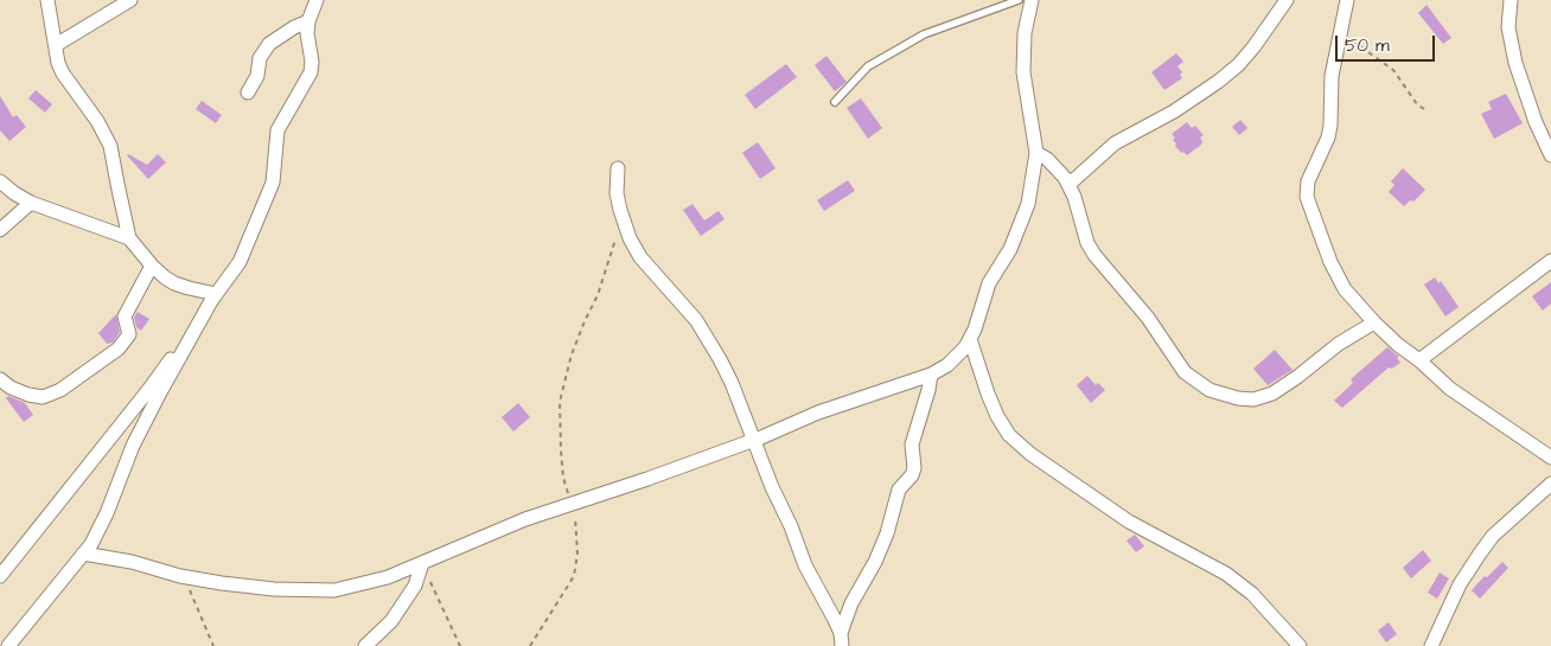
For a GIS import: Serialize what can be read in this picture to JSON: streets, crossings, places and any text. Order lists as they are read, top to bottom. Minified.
{"scale_bar":"50 m"}
